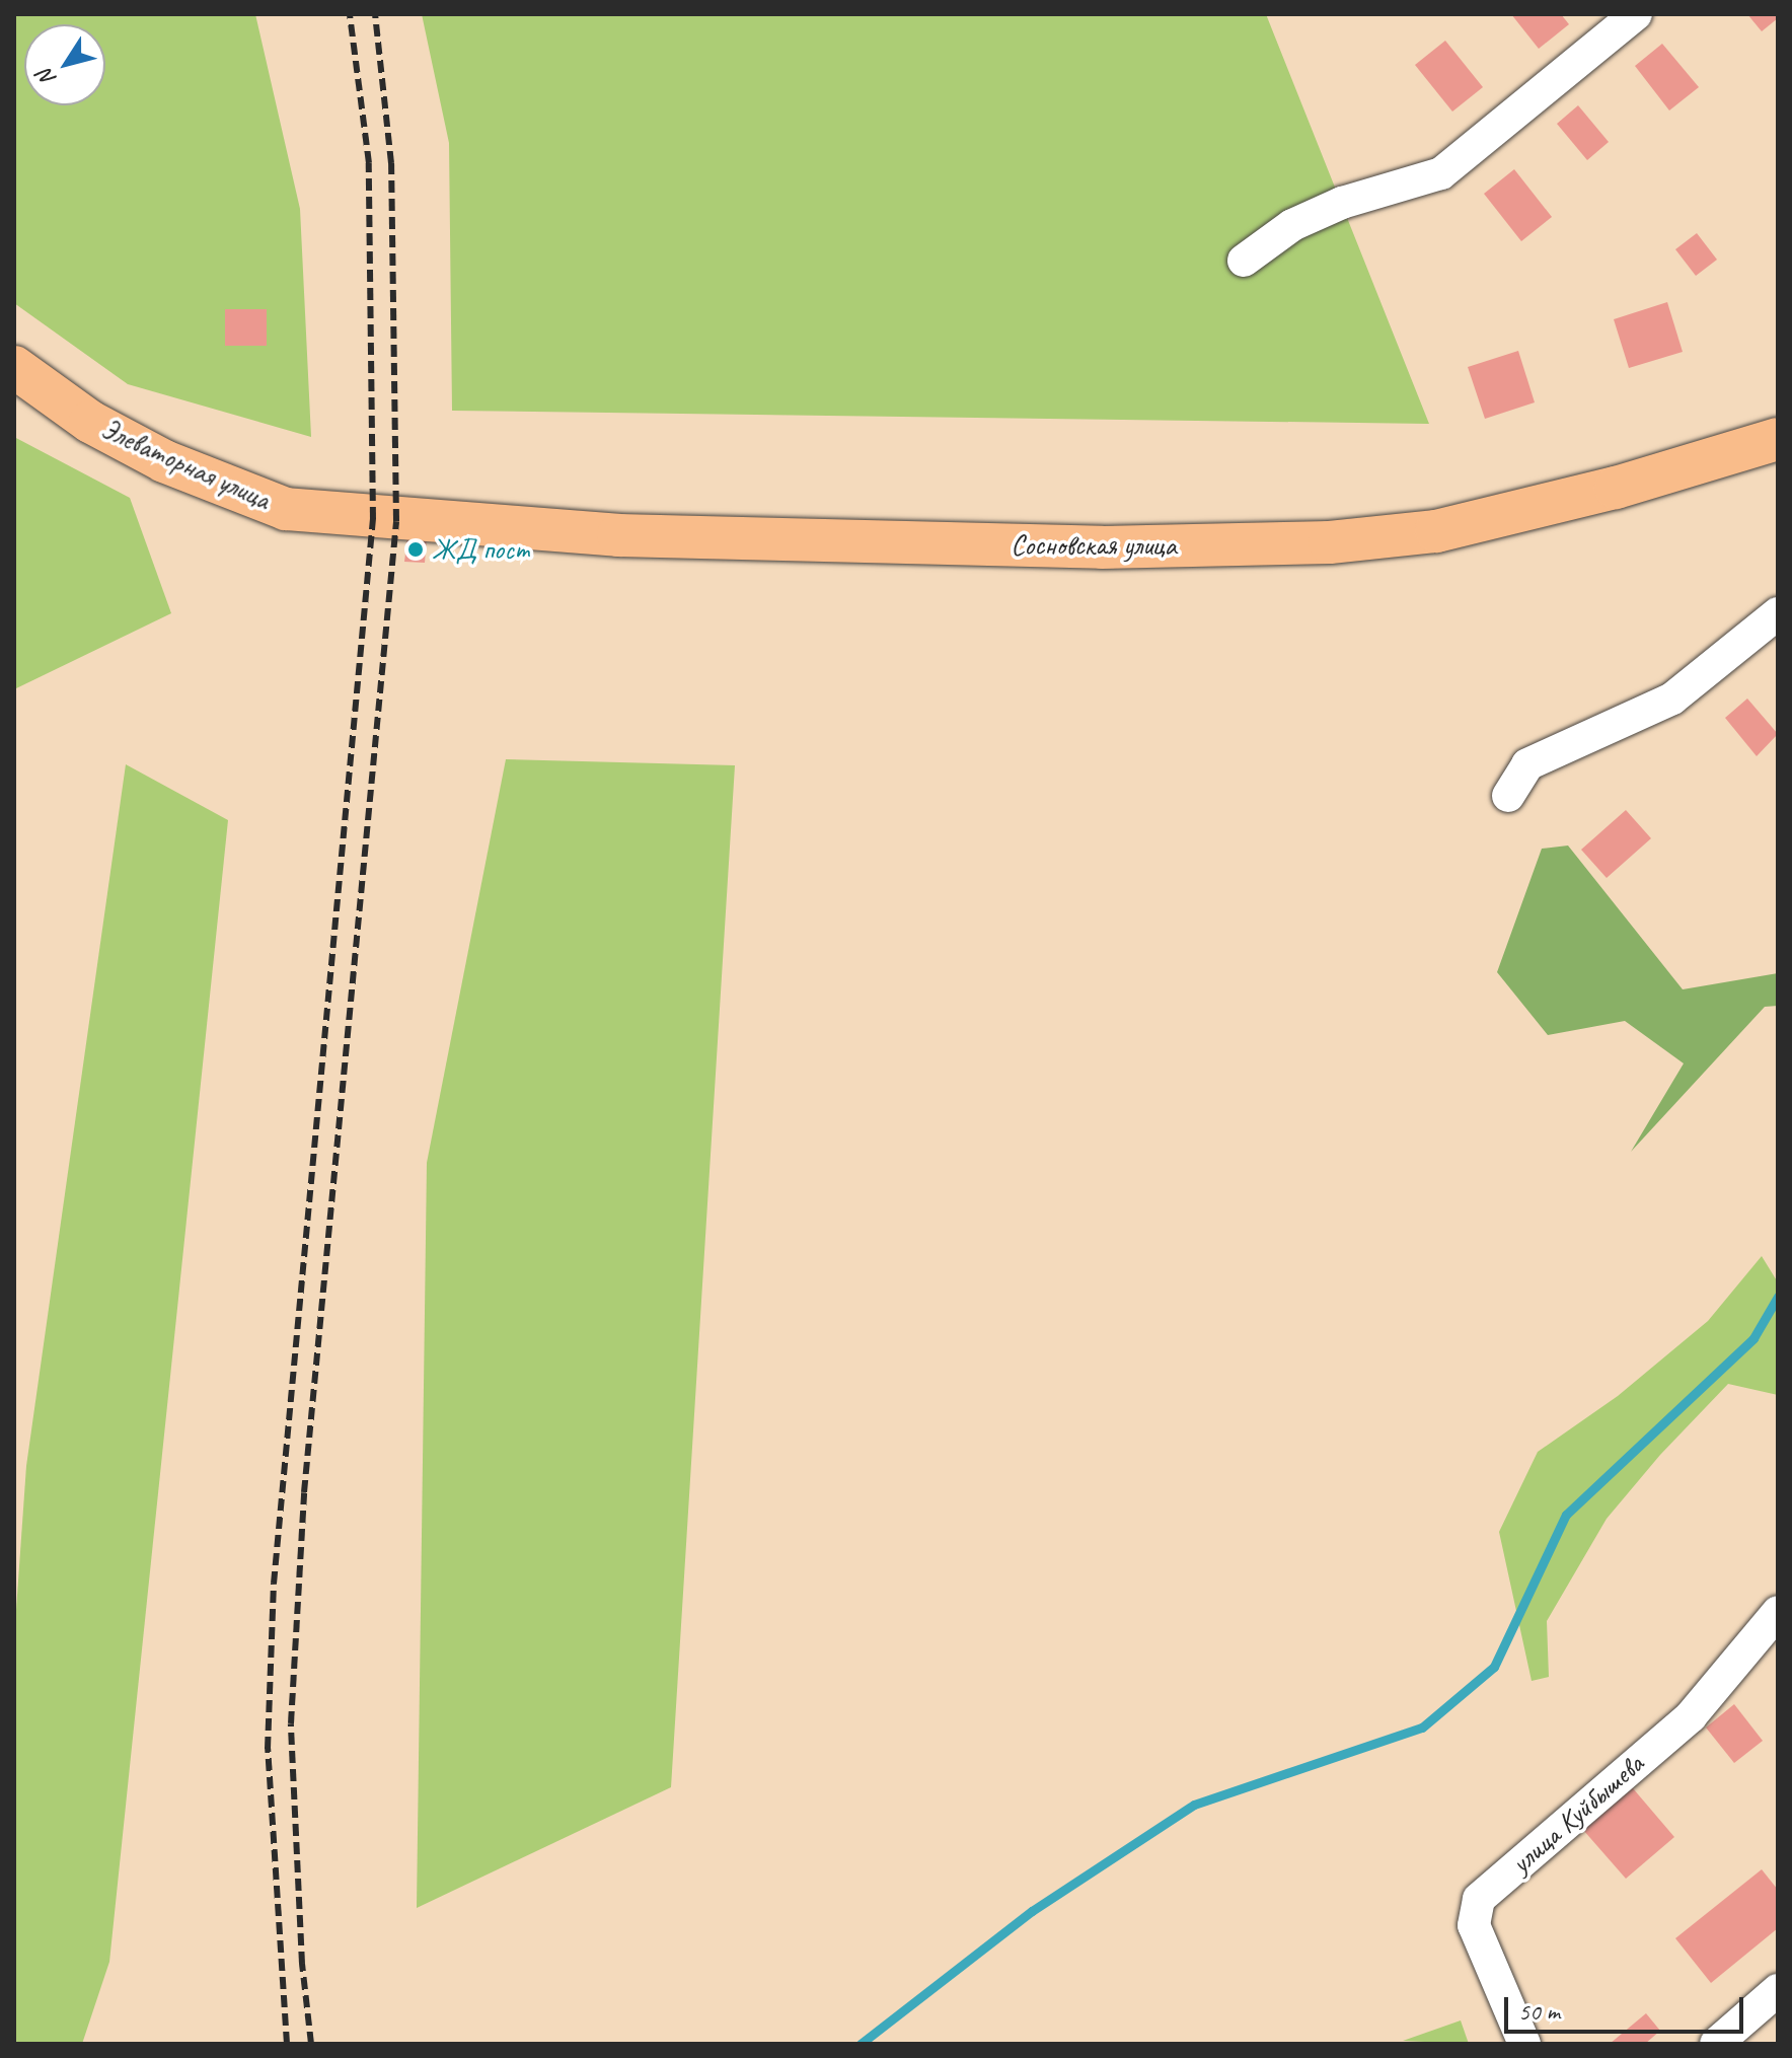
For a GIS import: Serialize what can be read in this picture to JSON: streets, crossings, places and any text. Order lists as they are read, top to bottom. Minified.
{"streets":{"main road":["Элеваторная улица","Сосновская улица"],"street":["улица Куйбышева"]},"crossings":[["Элеваторная улица","Сосновская улица"]],"places":["ЖД пост"],"scale_bar":"50 m","north":"bottom left"}
